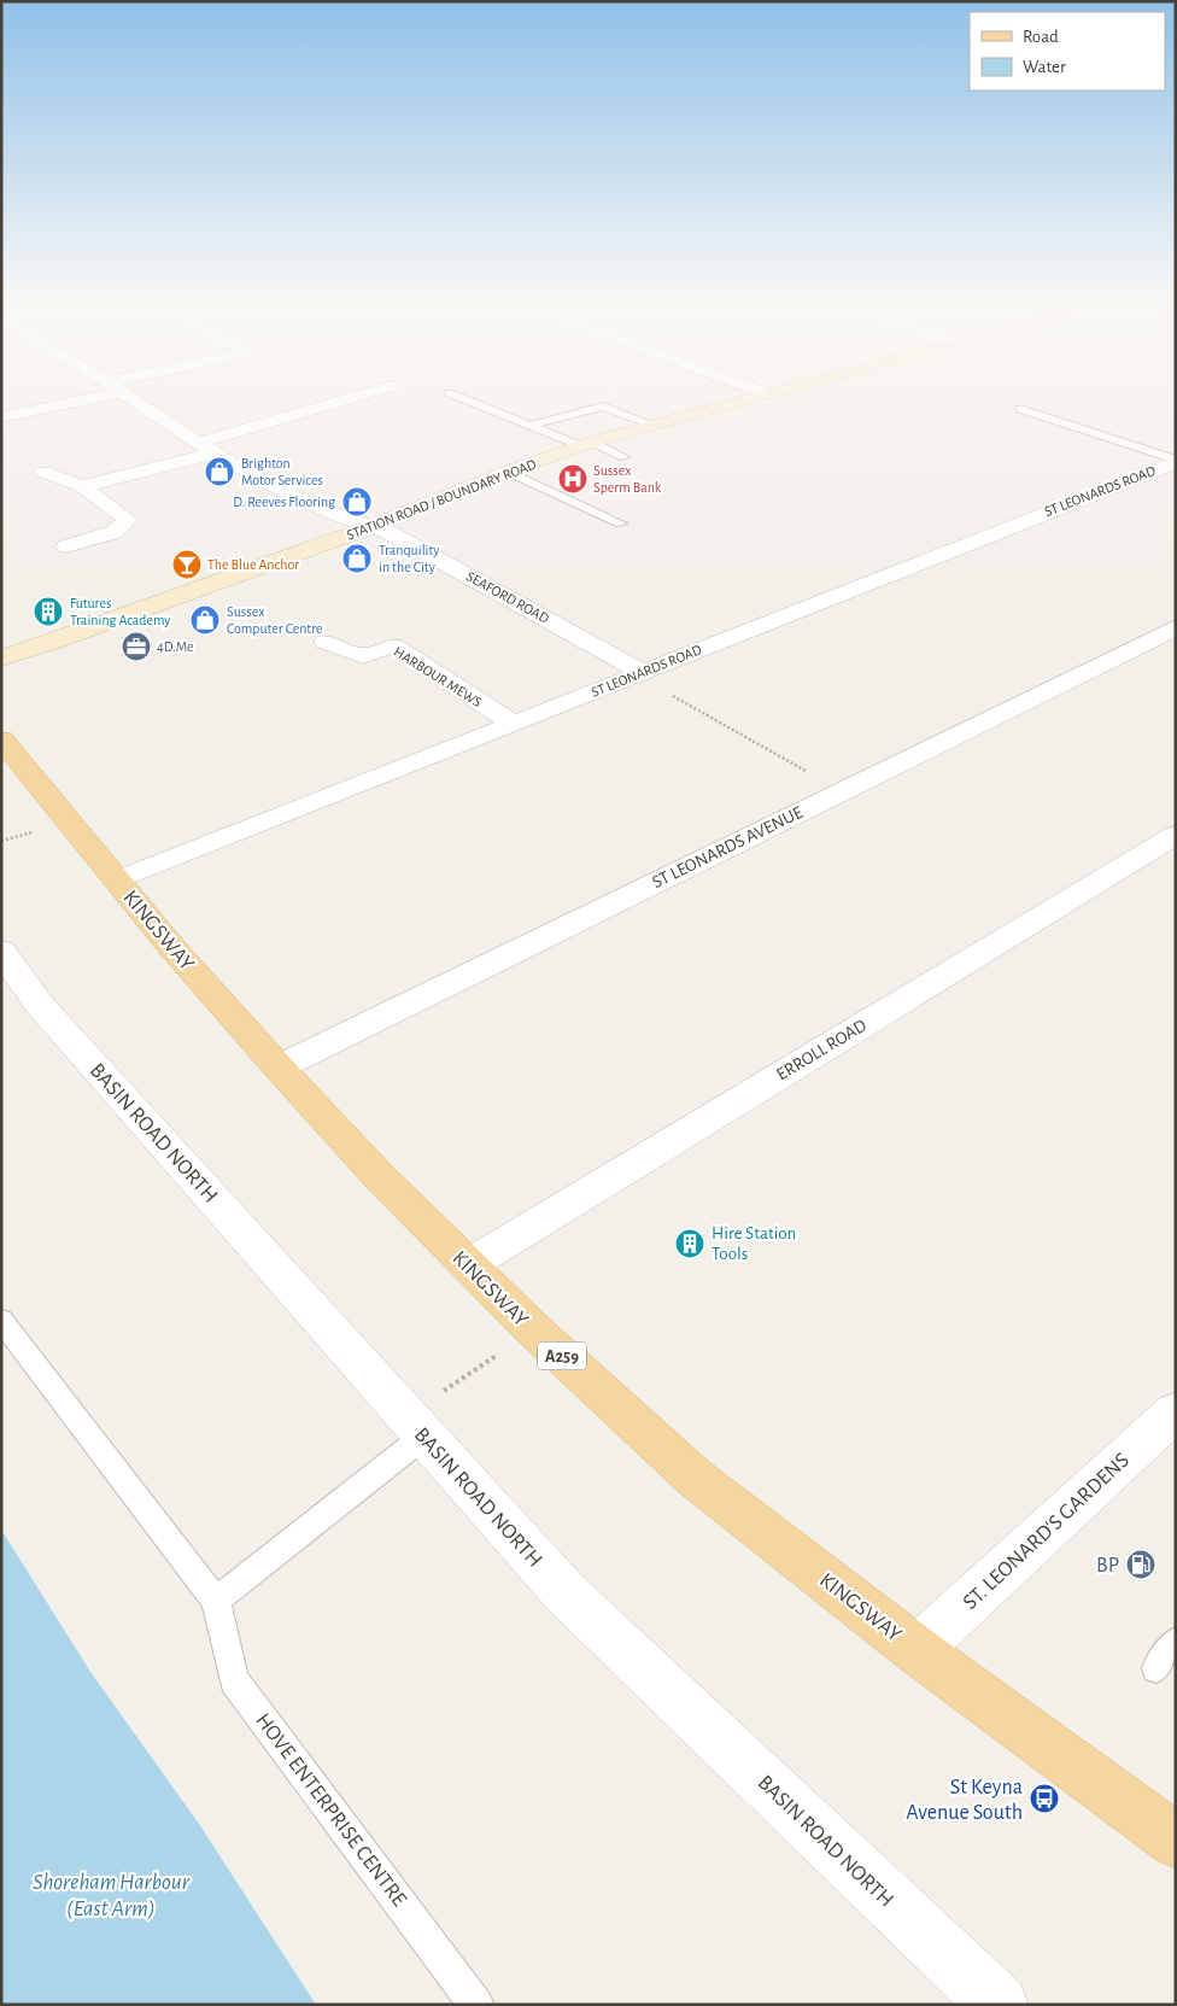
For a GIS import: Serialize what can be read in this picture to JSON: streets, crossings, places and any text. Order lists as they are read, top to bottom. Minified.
{"streets":{"main road":["STATION ROAD / BOUNDARY ROAD","KINGSWAY","A259"],"street":["ST LEONARDS ROAD","SEAFORD ROAD","HARBOUR MEWS","ST LEONARDS AVENUE","ERROLL ROAD","BASIN ROAD NORTH","ST. LEONARD'S GARDENS"],"lane":["HOVE ENTERPRISE CENTRE"]},"crossings":[["ST LEONARDS ROAD","SEAFORD ROAD"],["ST LEONARDS ROAD","HARBOUR MEWS"],["ST LEONARDS ROAD","KINGSWAY"],["STATION ROAD / BOUNDARY ROAD","SEAFORD ROAD"],["ST LEONARDS AVENUE","KINGSWAY"],["KINGSWAY","ERROLL ROAD"],["KINGSWAY","ST. LEONARD'S GARDENS"]],"water":["Shoreham Harbour (East Arm)"],"places":{"shop":["Brighton Motor Services","D. Reeves Flooring","Tranquility in the City","Sussex Computer Centre"],"hospital":["Sussex Sperm Bank"],"bar":["The Blue Anchor"],"building":["Futures Training Academy","Hire Station Tools"],"office":["4D.Me"],"fuel station":["BP"],"bus stop":["St Keyna Avenue South"]},"legend":["Road","Water"]}
